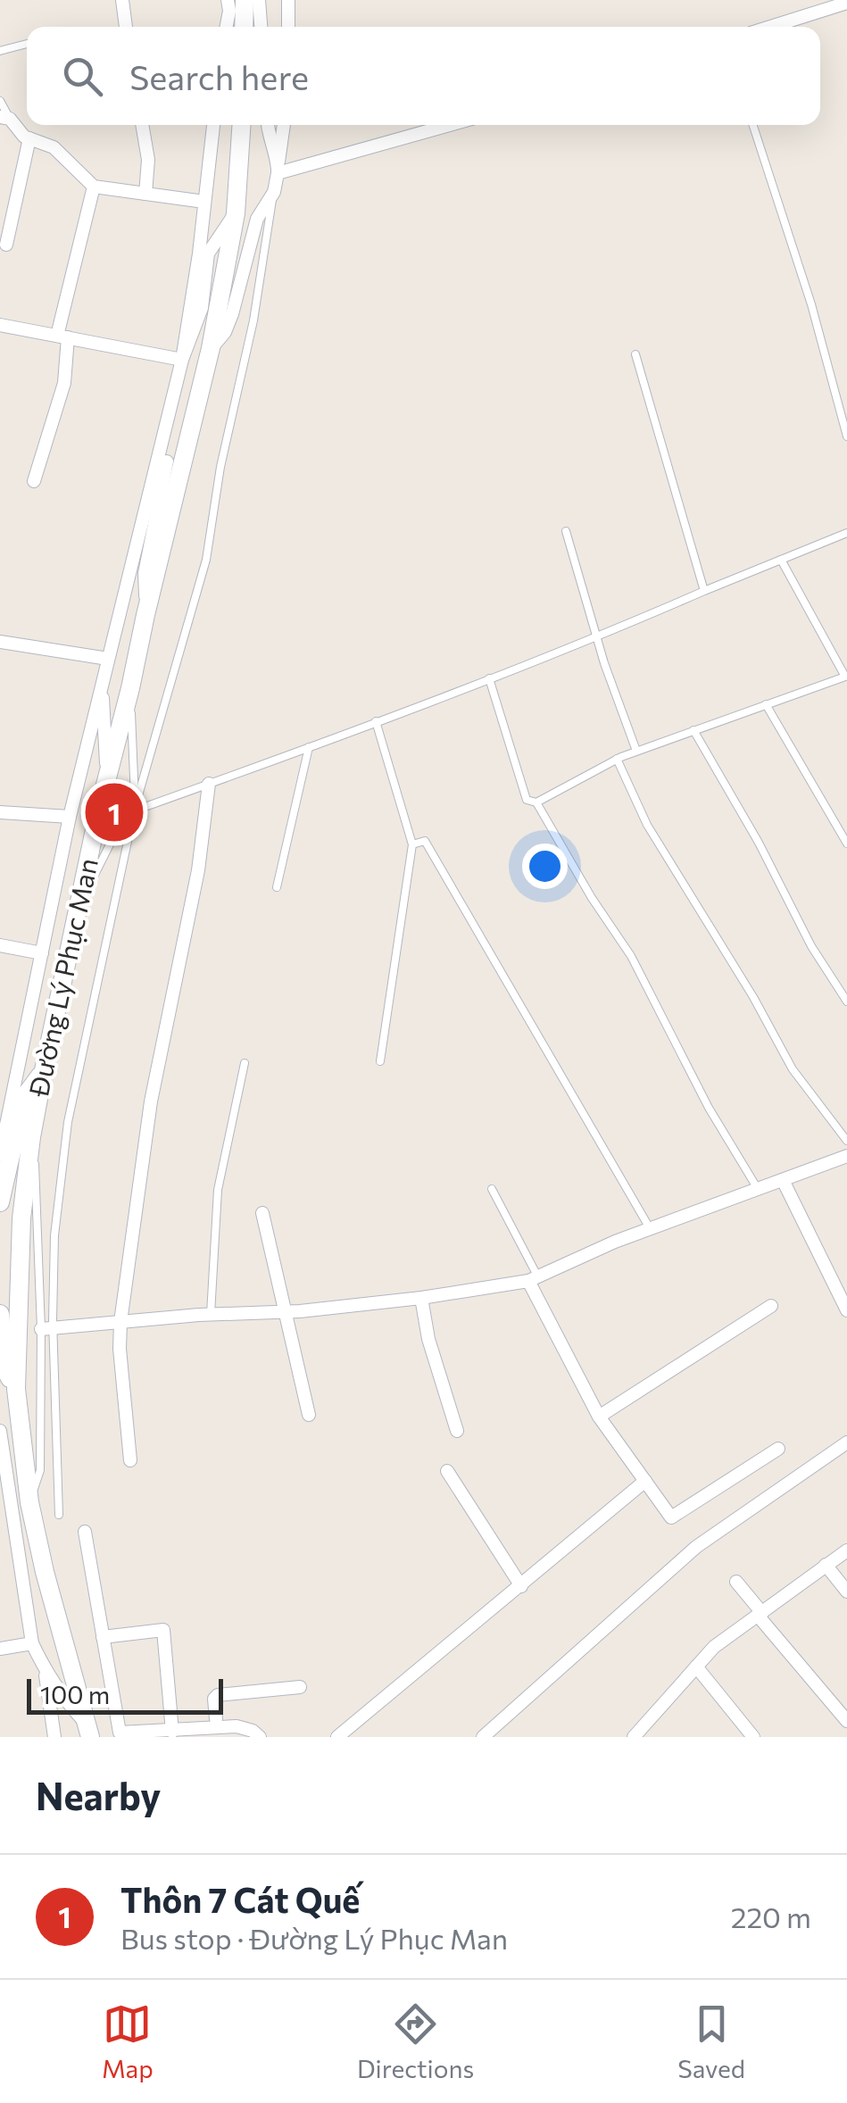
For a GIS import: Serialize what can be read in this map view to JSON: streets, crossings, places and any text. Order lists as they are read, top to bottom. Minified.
{"streets":{"main road":["Đường Lý Phục Man"]},"scale_bar":"100 m","page":{"search":"Search here","pins":"1","scale":"100 m","heading":"Nearby","list":[{"mark":"1","name":"Thôn 7 Cát Quế","note":"Bus stop · Đường Lý Phục Man","value":"220 m"}],"nav":["Map","Directions","Saved"]}}
